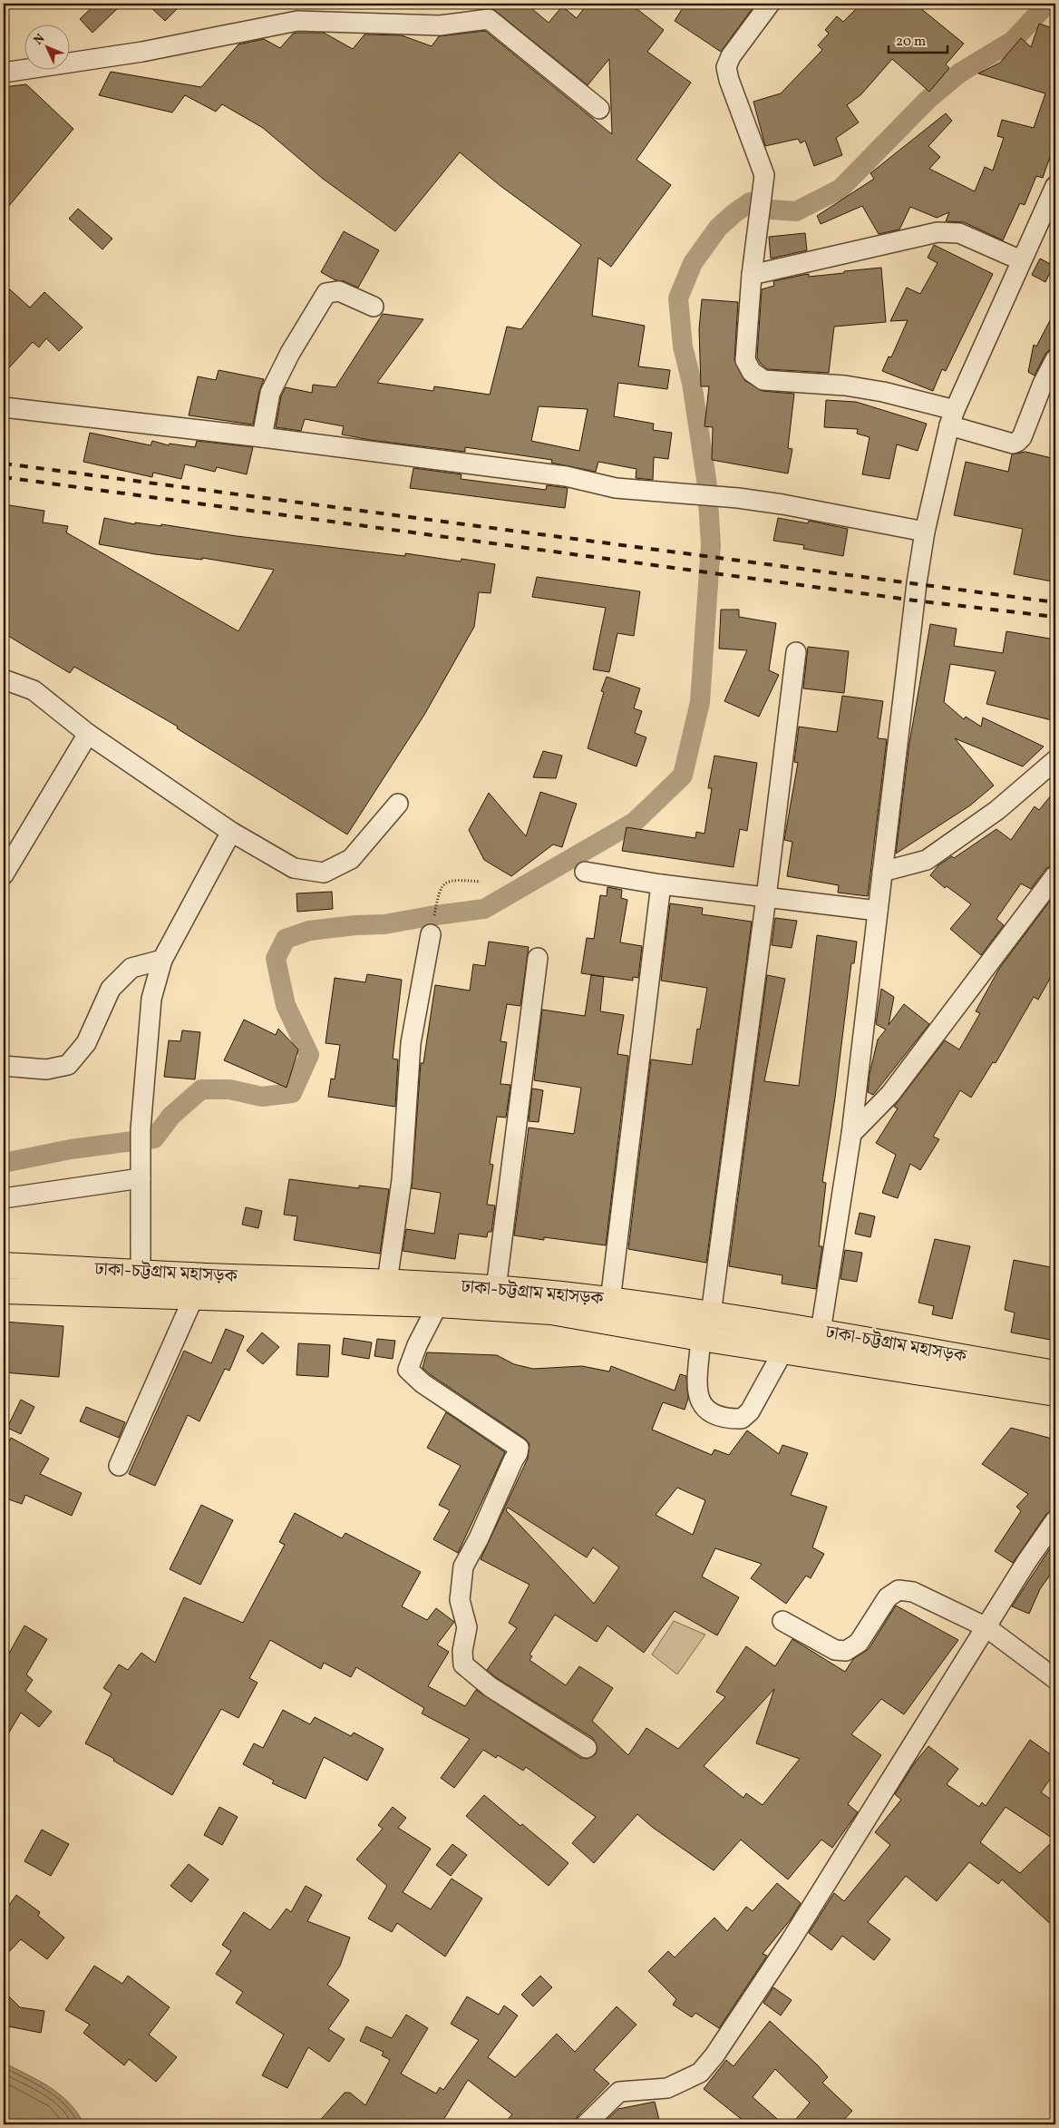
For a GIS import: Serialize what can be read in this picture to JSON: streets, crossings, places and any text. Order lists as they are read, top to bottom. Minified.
{"streets":{"highway":["ঢাকা-চট্টগ্রাম মহাসড়ক"]},"scale_bar":"20 m","north":"top left"}
